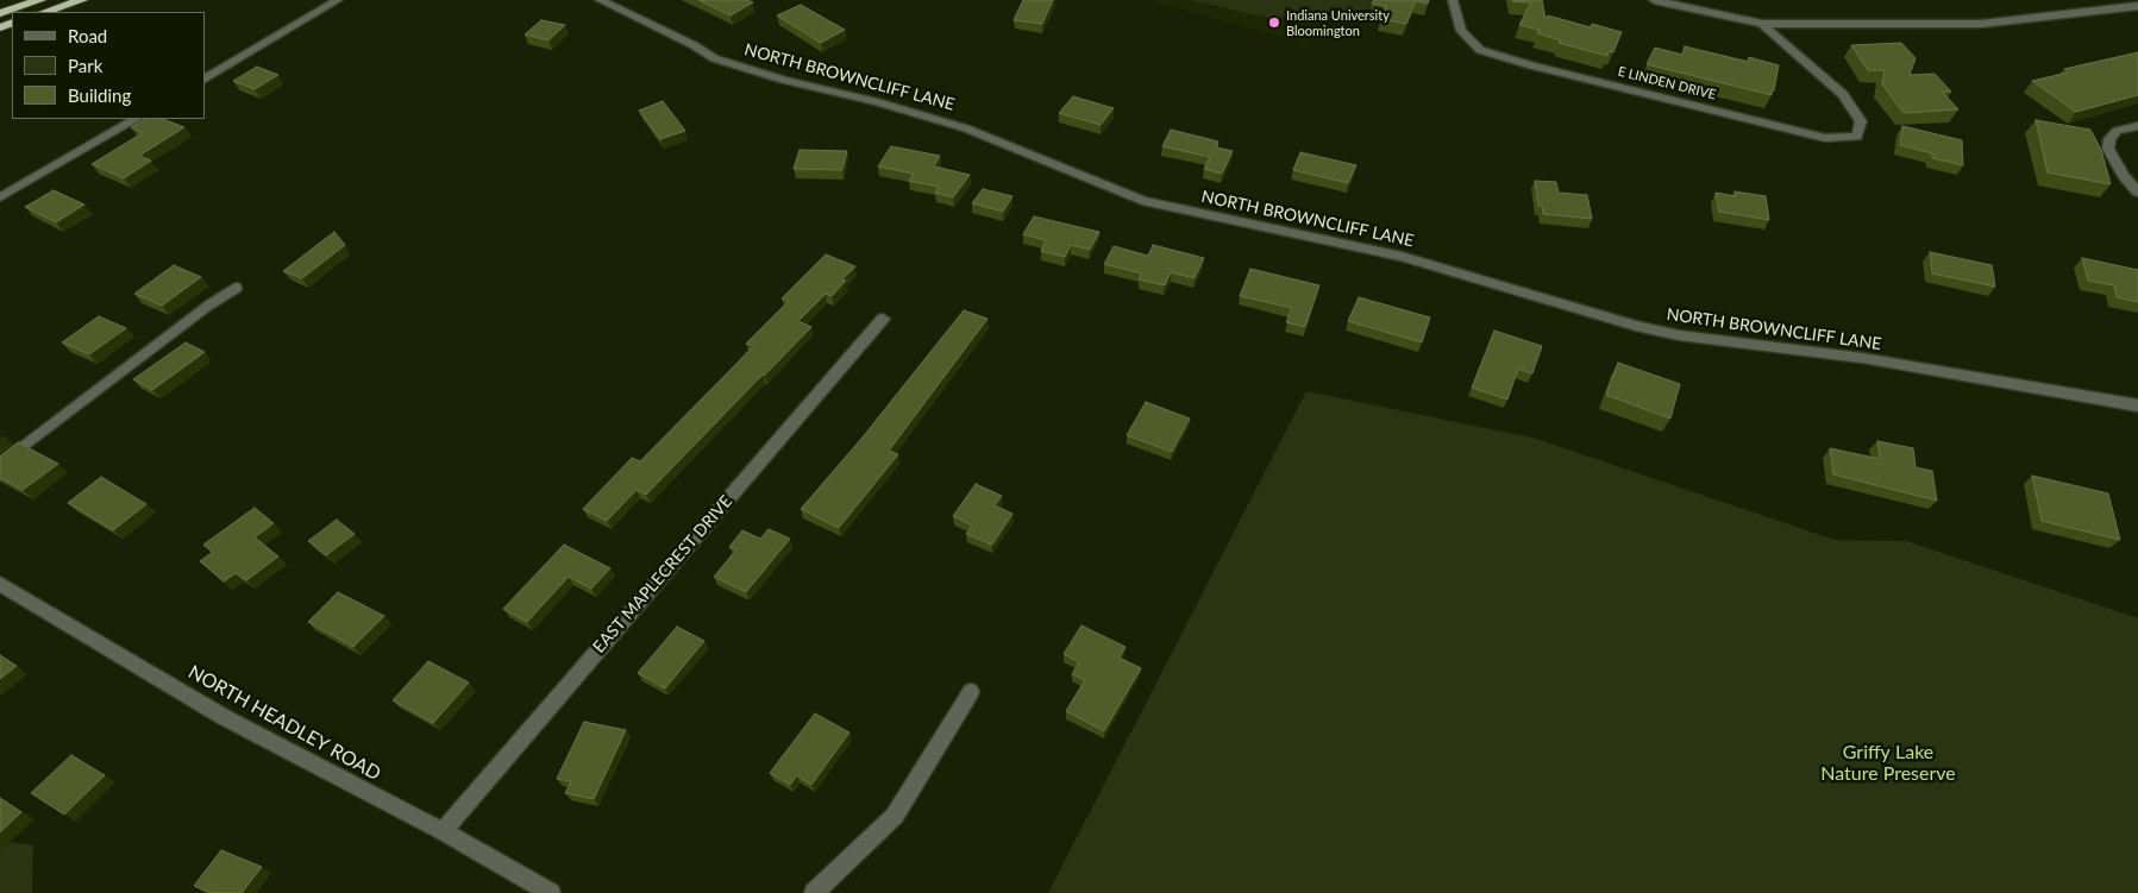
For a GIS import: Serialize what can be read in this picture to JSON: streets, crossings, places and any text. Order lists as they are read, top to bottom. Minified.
{"streets":{"street":["NORTH BROWNCLIFF LANE","E LINDEN DRIVE","EAST MAPLECREST DRIVE","NORTH HEADLEY ROAD"]},"crossings":[["EAST MAPLECREST DRIVE","NORTH HEADLEY ROAD"]],"parks":["Griffy Lake Nature Preserve"],"places":["Indiana University Bloomington"],"legend":["Road","Park","Building"]}
